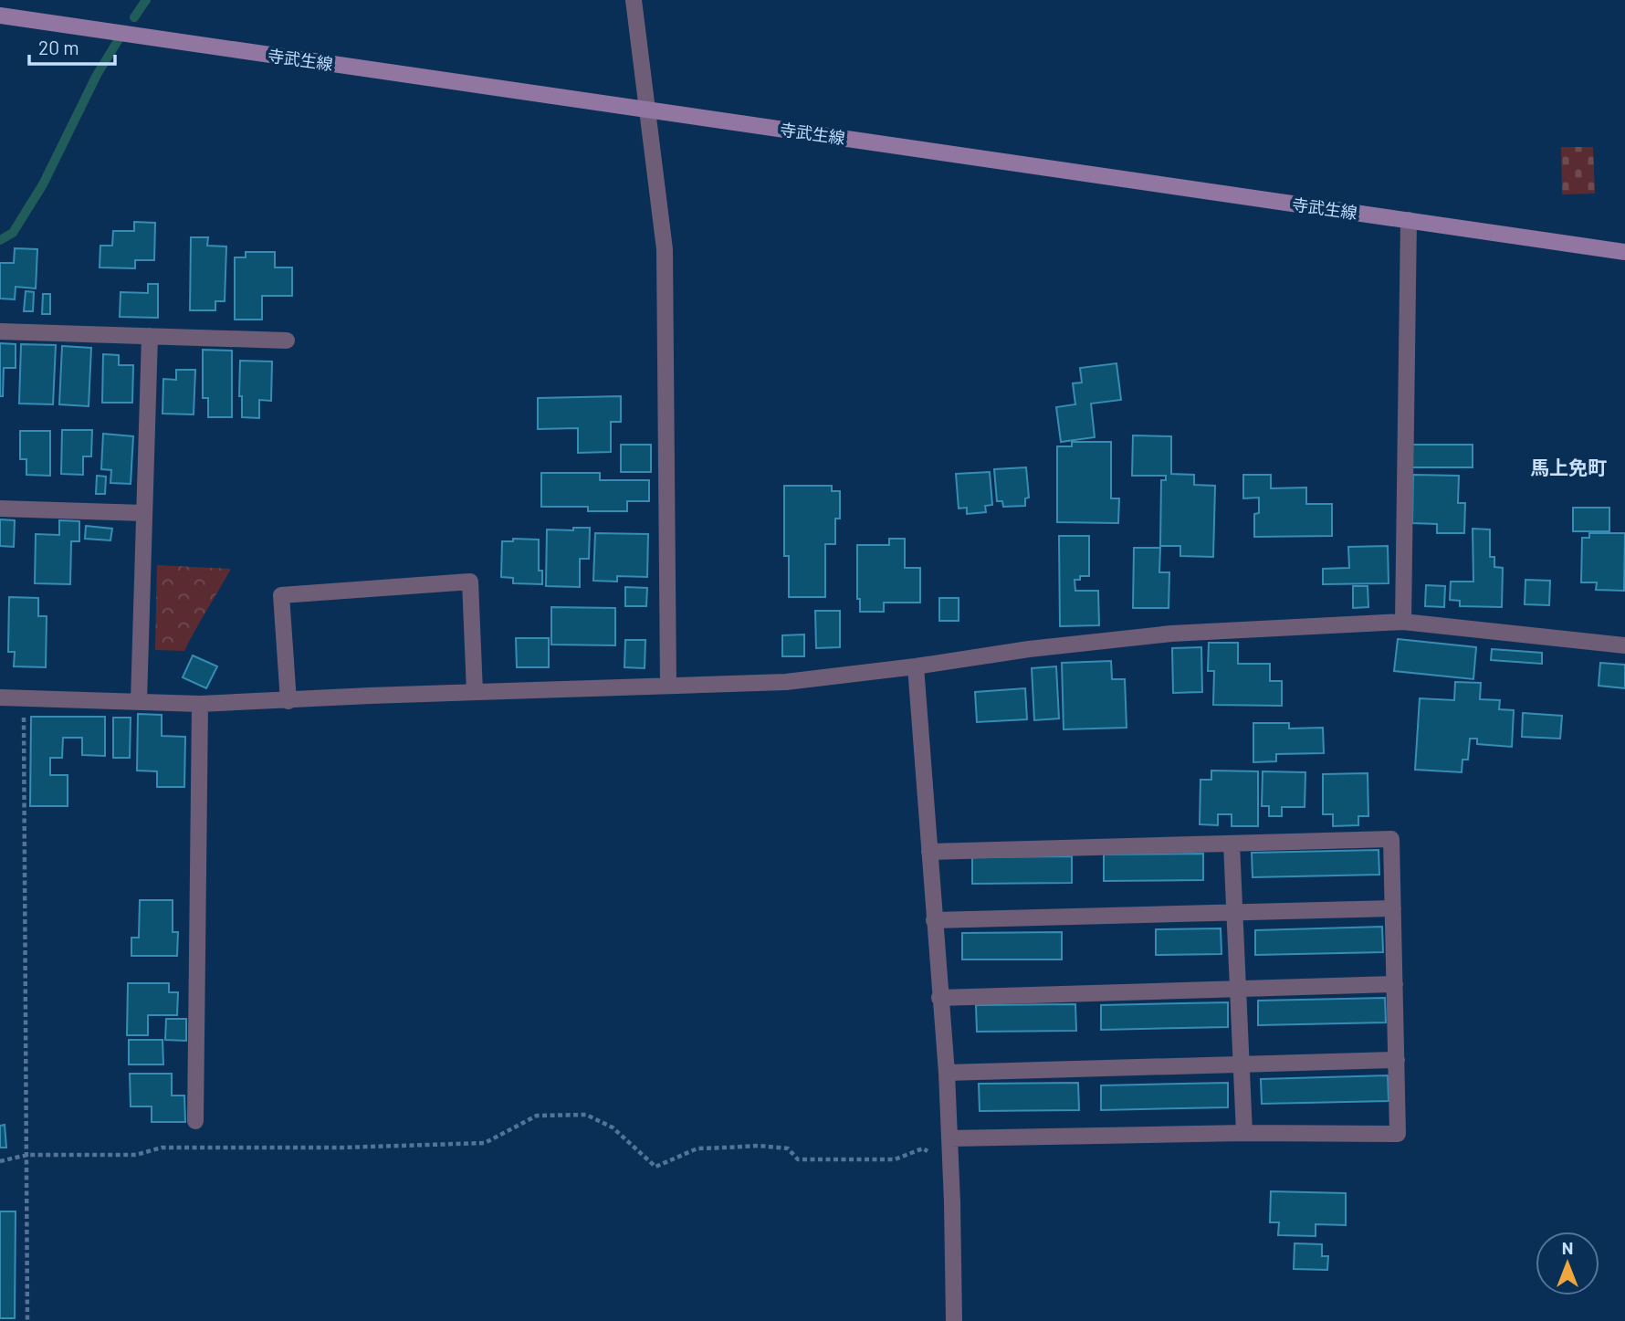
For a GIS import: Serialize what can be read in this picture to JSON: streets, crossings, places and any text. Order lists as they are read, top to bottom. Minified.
{"streets":{"main road":["寺武生線"]},"districts":["馬上免町"],"scale_bar":"20 m","north":"top"}
